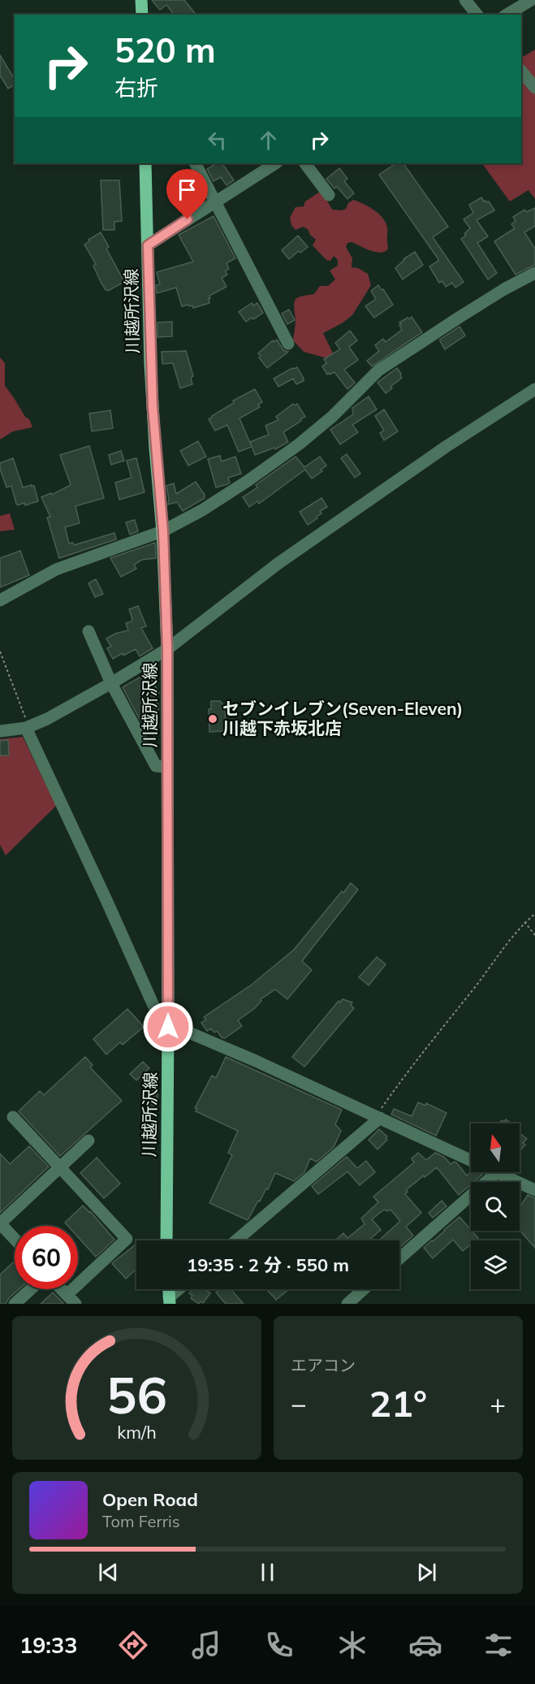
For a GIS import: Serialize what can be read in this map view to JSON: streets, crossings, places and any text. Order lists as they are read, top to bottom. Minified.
{"streets":{"main road":["川越所沢線"]},"places":["セブンイレブン(Seven-Eleven) 川越下赤坂北店"],"north":"top","page":{"turn":["520 m","右折"],"limit":"60","trip":"19:35 · 2 分 · 550 m","tile":"エアコン","heat":["−","21°","+"],"song":["Open Road","Tom Ferris"],"tabs":"19:33","gauge":["56","km/h"]}}
